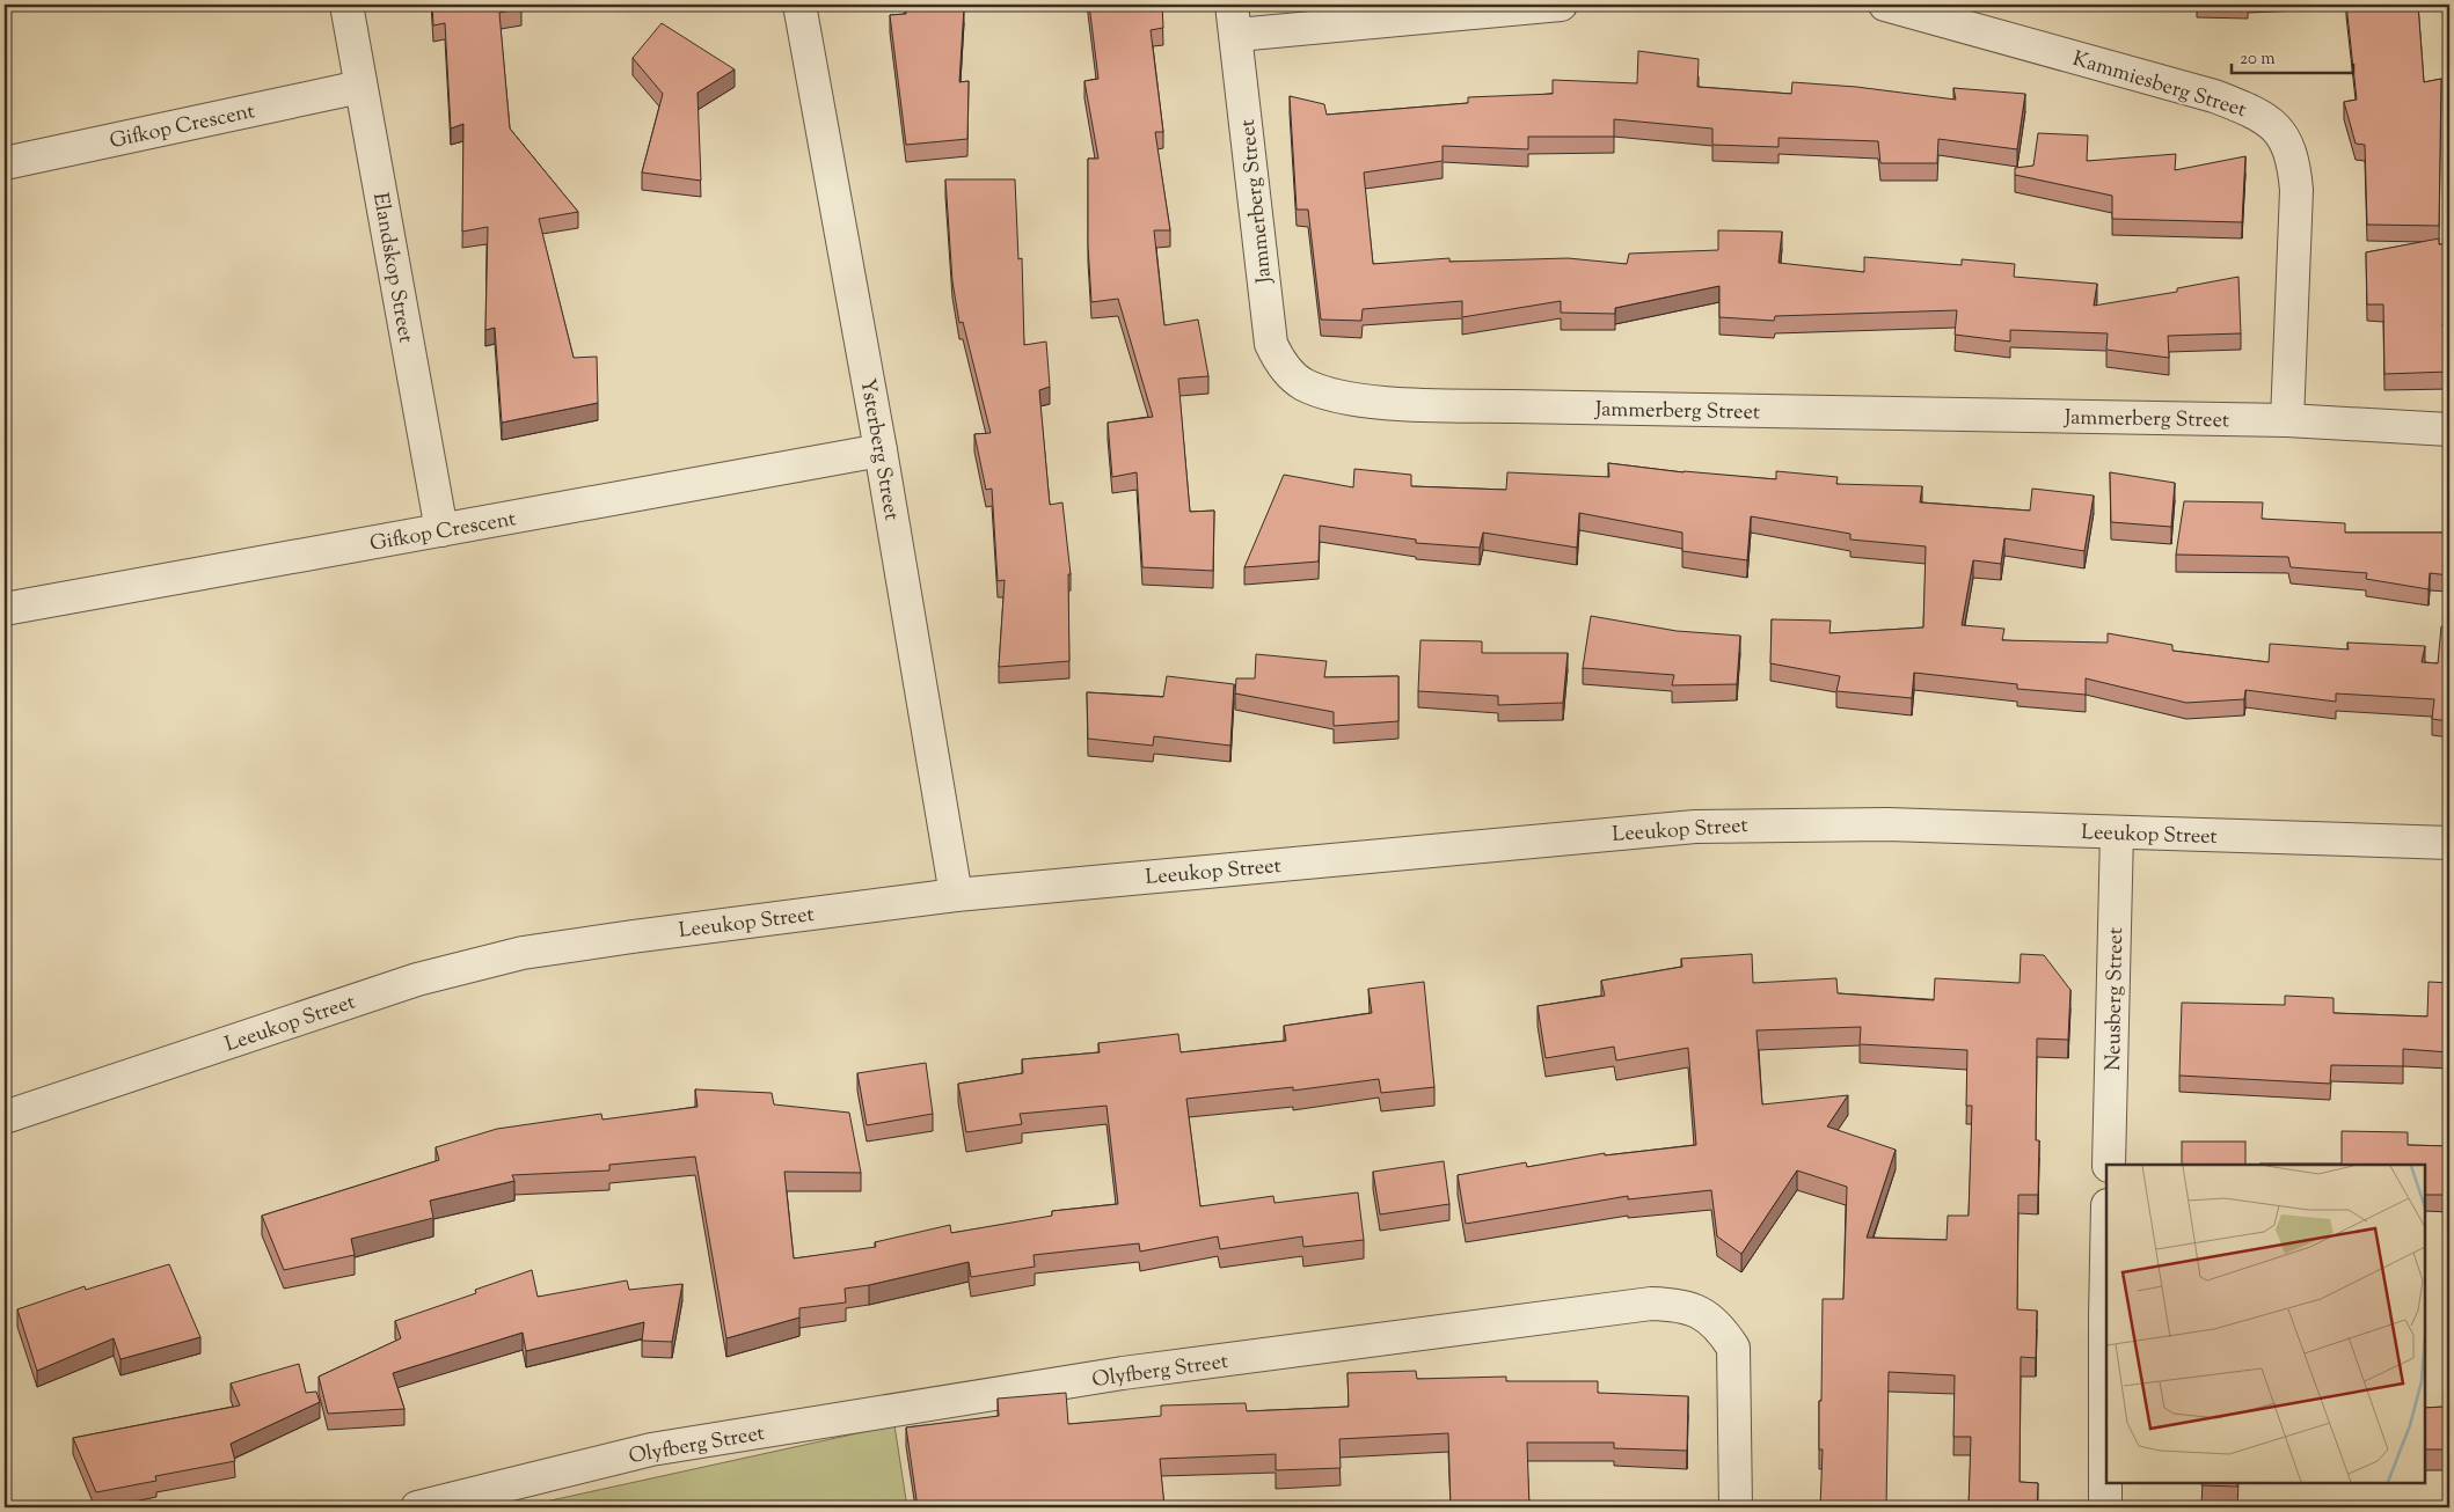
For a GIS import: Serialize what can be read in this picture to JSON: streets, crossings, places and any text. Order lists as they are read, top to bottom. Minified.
{"streets":{"street":["Kammiesberg Street","Gifkop Crescent","Jammerberg Street","Elandskop Street","Ysterberg Street","Leeukop Street","Neusberg Street","Olyfberg Street"]},"crossings":[["Kammiesberg Street","Jammerberg Street"],["Gifkop Crescent","Elandskop Street"],["Gifkop Crescent","Ysterberg Street"],["Ysterberg Street","Leeukop Street"],["Leeukop Street","Neusberg Street"]],"scale_bar":"20 m"}
